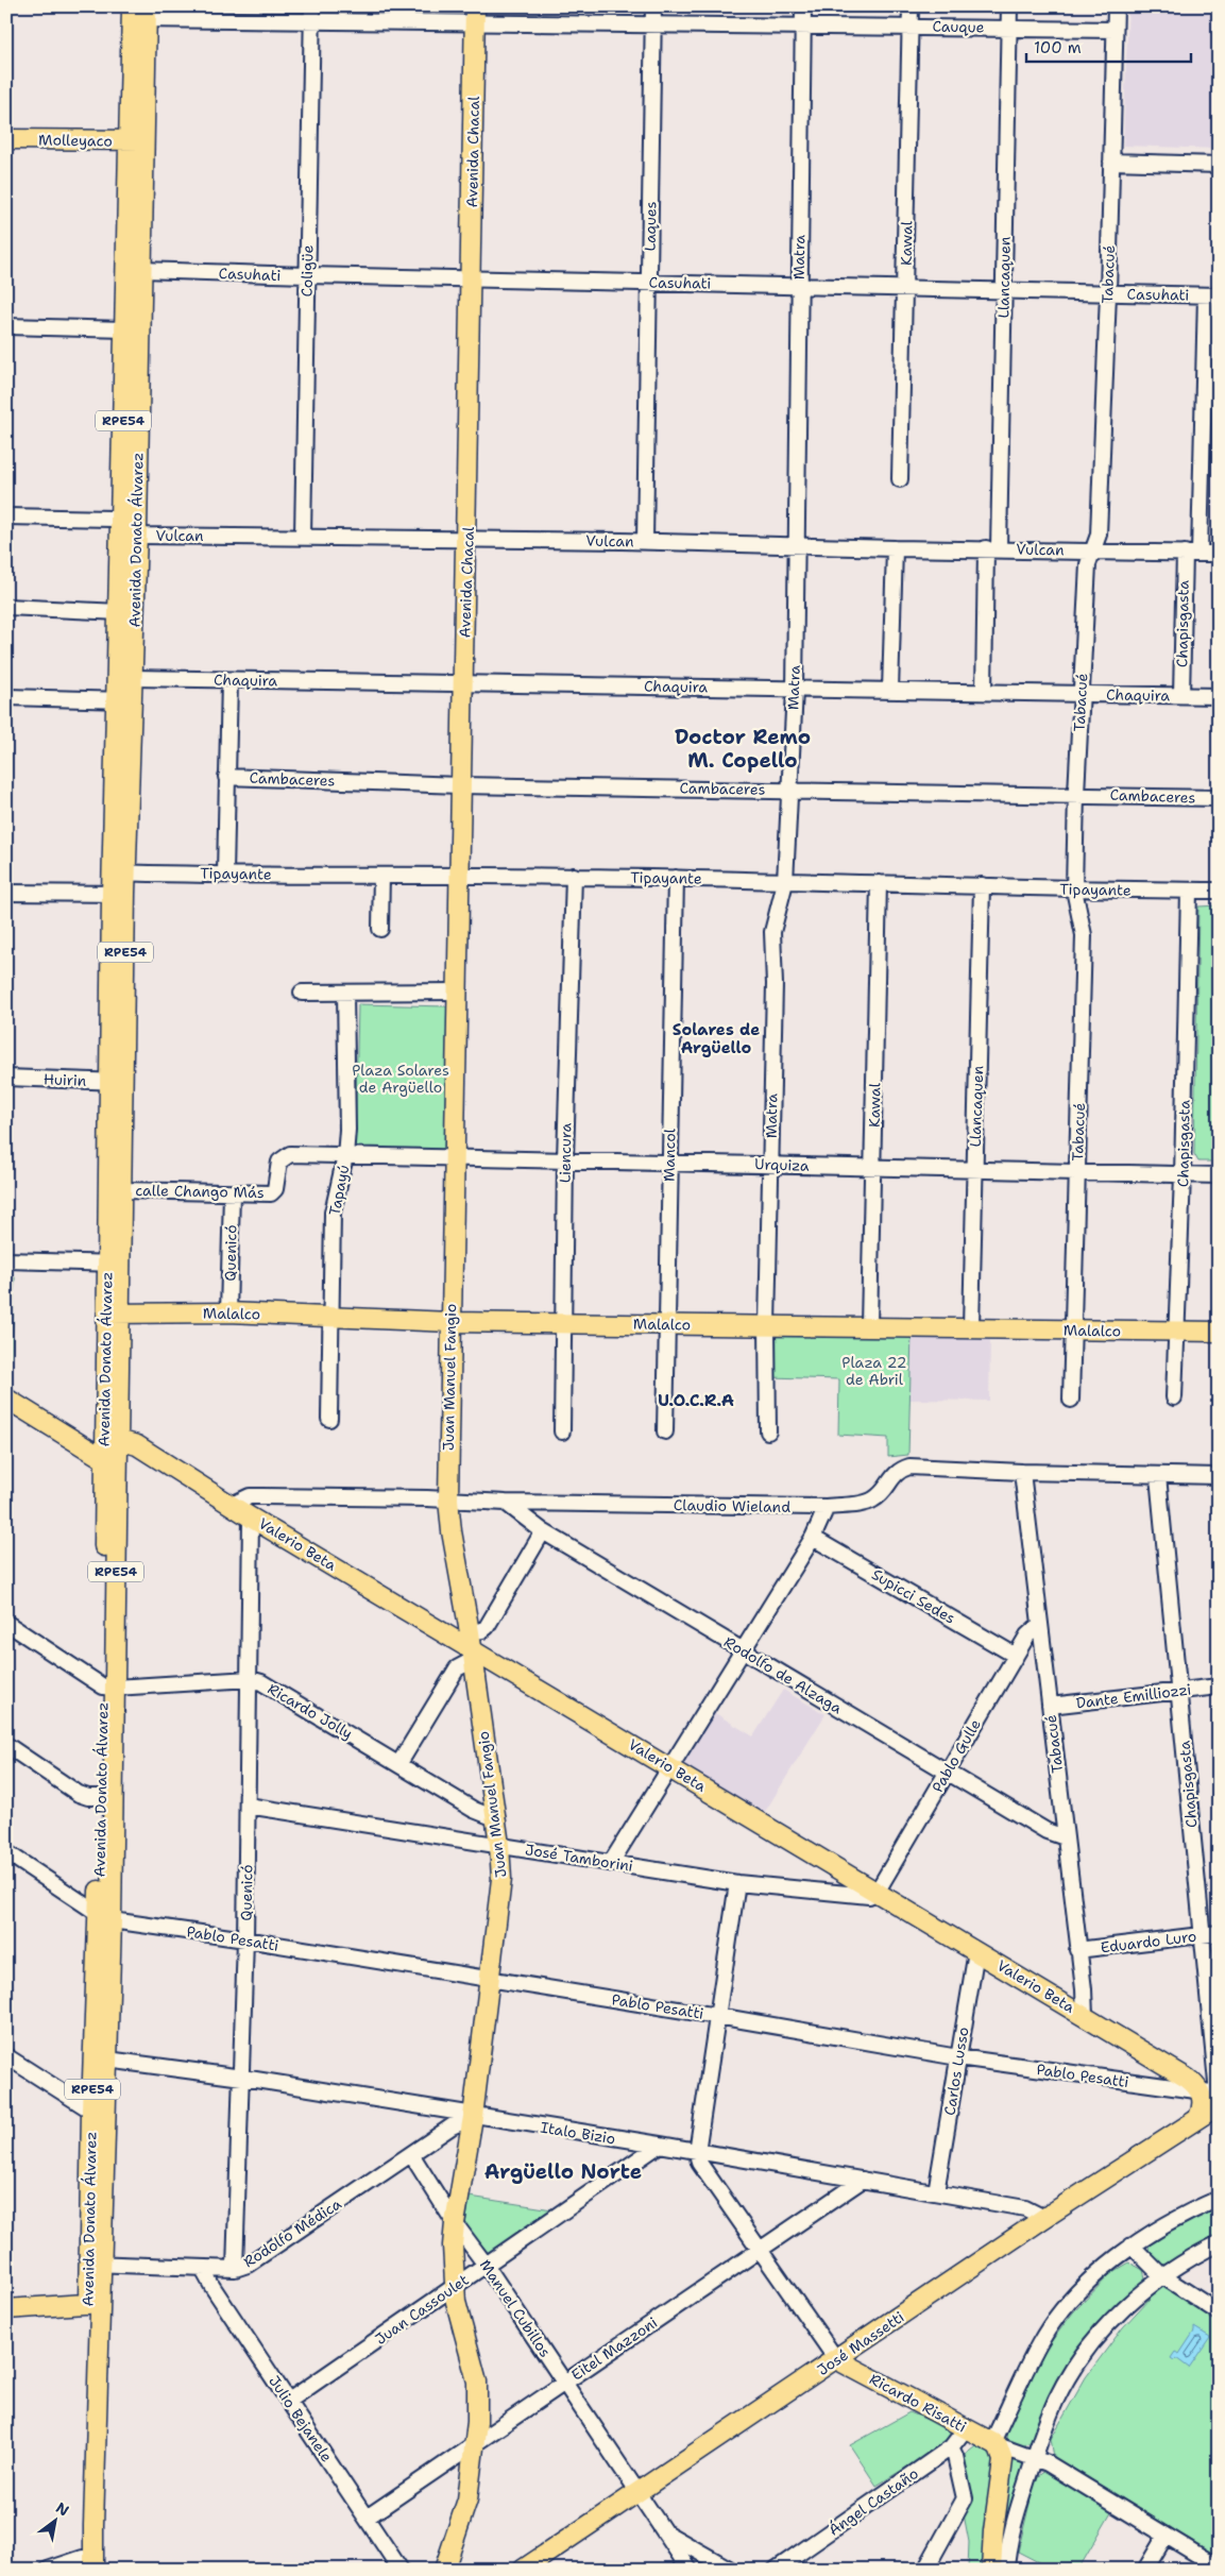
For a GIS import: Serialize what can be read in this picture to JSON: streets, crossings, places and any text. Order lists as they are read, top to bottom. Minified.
{"streets":{"main road":["Molleyaco","Avenida Chacal","RPE54","Avenida Donato Álvarez","Malalco","Juan Manuel Fangio","Valerio Beta","José Massetti","Ricardo Risatti"],"street":["Cauque","Laques","Kawal","Matra","Coligüe","Casuhati","Tabacué","Llancaquen","Vulcan","Chapisgasta","Chaquira","Cambaceres","Tipayante","Huirin","Liencura","Mancol","Urquiza","Tapayú","calle Chango Más","Quenicó","Claudio Wieland","Supicci Sedes","Rodolfo de Alzaga","Dante Emilliozzi","Ricardo Jolly","Pablo Gulle","José Tamborini","Pablo Pesatti","Eduardo Luro","Carlos Lusso","Italo Bizio","Rodolfo Médica","Manuel Cubillos","Juan Cassoulet","Eitel Mazzoni","Julio Bejanele","Ángel Castaño"]},"crossings":[["Cauque","Avenida Chacal"],["Cauque","Laques"],["Cauque","Kawal"],["Cauque","Matra"],["Cauque","Coligüe"],["Cauque","Tabacué"],["Cauque","Llancaquen"],["Cauque","Avenida Donato Álvarez"],["Molleyaco","Avenida Donato Álvarez"],["Avenida Chacal","Casuhati"],["Avenida Chacal","Vulcan"],["Avenida Chacal","Chaquira"],["Avenida Chacal","Cambaceres"],["Avenida Chacal","Tipayante"],["Avenida Chacal","Urquiza"],["Avenida Chacal","Juan Manuel Fangio"],["Laques","Casuhati"],["Laques","Vulcan"],["Kawal","Casuhati"],["Kawal","Tipayante"],["Kawal","Urquiza"],["Kawal","Malalco"],["Matra","Casuhati"],["Matra","Vulcan"],["Matra","Chaquira"],["Matra","Cambaceres"],["Matra","Tipayante"],["Matra","Urquiza"],["Matra","Malalco"],["Coligüe","Casuhati"],["Coligüe","Vulcan"],["Casuhati","Tabacué"],["Casuhati","Llancaquen"],["Casuhati","Avenida Donato Álvarez"],["Tabacué","Vulcan"],["Tabacué","Chaquira"],["Tabacué","Cambaceres"],["Tabacué","Tipayante"],["Tabacué","Urquiza"],["Tabacué","Malalco"],["Tabacué","Claudio Wieland"],["Tabacué","Valerio Beta"],["Tabacué","Rodolfo de Alzaga"],["Tabacué","Dante Emilliozzi"],["Tabacué","Pablo Gulle"],["Tabacué","Eduardo Luro"],["Llancaquen","Vulcan"],["Llancaquen","Chaquira"],["Llancaquen","Tipayante"],["Llancaquen","Urquiza"],["Llancaquen","Malalco"],["Vulcan","Avenida Donato Álvarez"],["Vulcan","Chapisgasta"],["Avenida Donato Álvarez","Chaquira"],["Avenida Donato Álvarez","Tipayante"],["Avenida Donato Álvarez","Huirin"],["Avenida Donato Álvarez","calle Chango Más"],["Avenida Donato Álvarez","Malalco"],["Avenida Donato Álvarez","Valerio Beta"],["Avenida Donato Álvarez","Ricardo Jolly"],["Avenida Donato Álvarez","Pablo Pesatti"],["Avenida Donato Álvarez","Italo Bizio"],["Avenida Donato Álvarez","Rodolfo Médica"],["Chapisgasta","Chaquira"],["Chapisgasta","Tipayante"],["Chapisgasta","Urquiza"],["Chapisgasta","Malalco"],["Chapisgasta","Claudio Wieland"],["Chapisgasta","Valerio Beta"],["Chapisgasta","Dante Emilliozzi"],["Chapisgasta","Pablo Pesatti"],["Chapisgasta","Eduardo Luro"],["Tipayante","Liencura"],["Tipayante","Mancol"],["Liencura","Urquiza"],["Liencura","Malalco"],["Mancol","Urquiza"],["Mancol","Malalco"],["Urquiza","Tapayú"],["Urquiza","calle Chango Más"],["Urquiza","Juan Manuel Fangio"],["Tapayú","calle Chango Más"],["Tapayú","Malalco"],["calle Chango Más","Quenicó"],["Quenicó","Malalco"],["Quenicó","Valerio Beta"],["Quenicó","Ricardo Jolly"],["Quenicó","José Tamborini"],["Quenicó","Pablo Pesatti"],["Quenicó","Italo Bizio"],["Quenicó","Rodolfo Médica"],["Malalco","Juan Manuel Fangio"],["Juan Manuel Fangio","Claudio Wieland"],["Juan Manuel Fangio","Valerio Beta"],["Juan Manuel Fangio","Ricardo Jolly"],["Juan Manuel Fangio","José Tamborini"],["Juan Manuel Fangio","Pablo Pesatti"],["Juan Manuel Fangio","Italo Bizio"],["Juan Manuel Fangio","Rodolfo Médica"],["Juan Manuel Fangio","Manuel Cubillos"],["Juan Manuel Fangio","Juan Cassoulet"],["Juan Manuel Fangio","Eitel Mazzoni"],["Claudio Wieland","Valerio Beta"],["Claudio Wieland","Rodolfo de Alzaga"],["Valerio Beta","Pablo Gulle"],["Valerio Beta","José Tamborini"],["Valerio Beta","Pablo Pesatti"],["Valerio Beta","Carlos Lusso"],["Supicci Sedes","Pablo Gulle"],["Rodolfo de Alzaga","Pablo Gulle"],["Pablo Gulle","José Tamborini"],["Pablo Pesatti","Carlos Lusso"],["Carlos Lusso","Italo Bizio"],["Italo Bizio","Rodolfo Médica"],["Italo Bizio","Juan Cassoulet"],["Italo Bizio","José Massetti"],["Italo Bizio","Eitel Mazzoni"],["Italo Bizio","Ricardo Risatti"],["Rodolfo Médica","Manuel Cubillos"],["Rodolfo Médica","Julio Bejanele"],["Manuel Cubillos","Juan Cassoulet"],["Manuel Cubillos","José Massetti"],["Manuel Cubillos","Eitel Mazzoni"],["Juan Cassoulet","Julio Bejanele"],["José Massetti","Ricardo Risatti"],["Eitel Mazzoni","Ricardo Risatti"],["Eitel Mazzoni","Julio Bejanele"],["Ricardo Risatti","Ángel Castaño"]],"districts":["Doctor Remo M. Copello","Solares de Argüello","U.O.C.R.A","Argüello Norte"],"parks":["Plaza Solares de Argüello","Plaza 22 de Abril"],"scale_bar":"100 m","north":"top right"}
